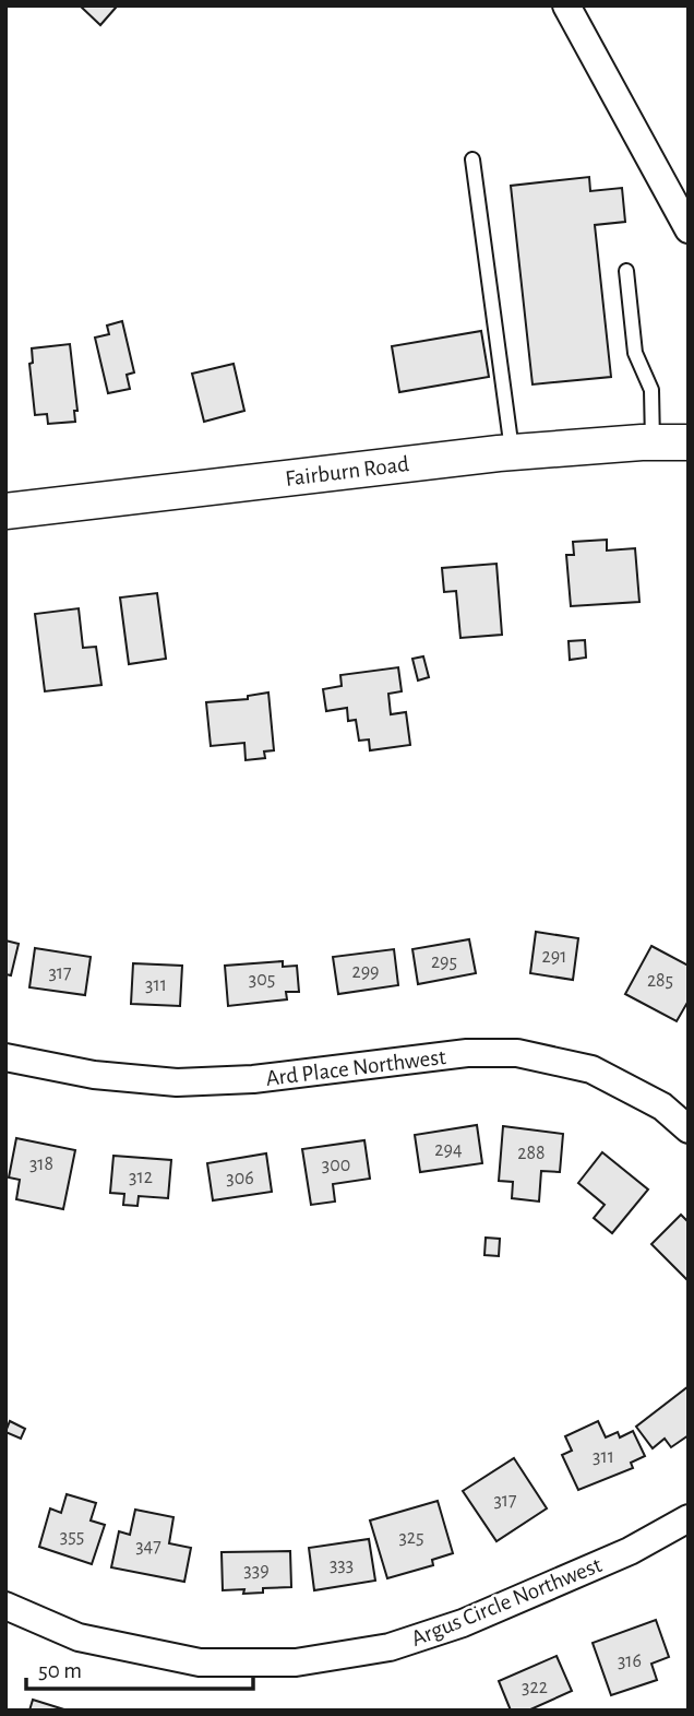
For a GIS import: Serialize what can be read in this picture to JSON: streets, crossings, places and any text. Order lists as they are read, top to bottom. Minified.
{"streets":{"street":["Fairburn Road","Ard Place Northwest","Argus Circle Northwest"]},"house_numbers":["291","295","299","317","305","285","311","294","288","318","300","312","306","311","317","355","325","347","333","339","316","322"],"scale_bar":"50 m"}
